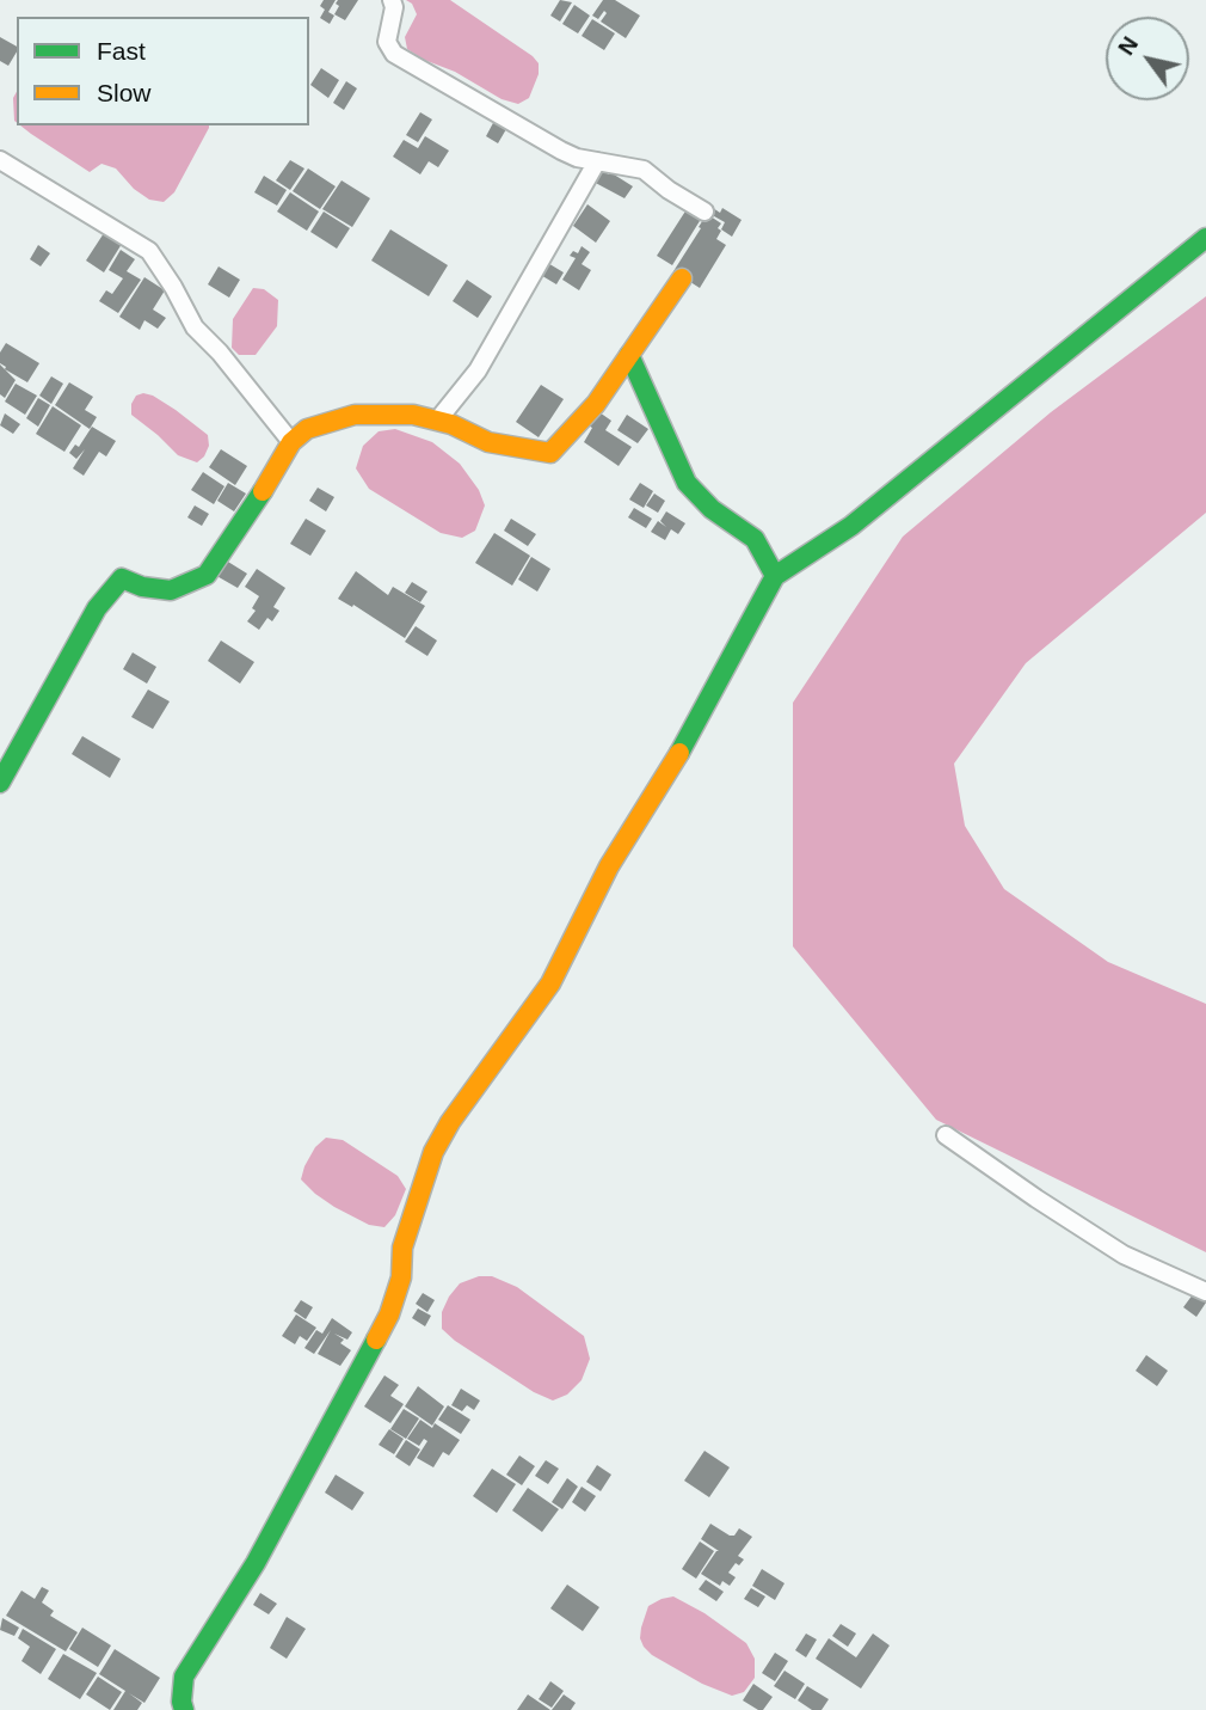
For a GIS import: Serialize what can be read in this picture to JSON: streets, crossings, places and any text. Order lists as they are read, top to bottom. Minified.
{"legend":["Fast","Slow"],"north":"top left"}
